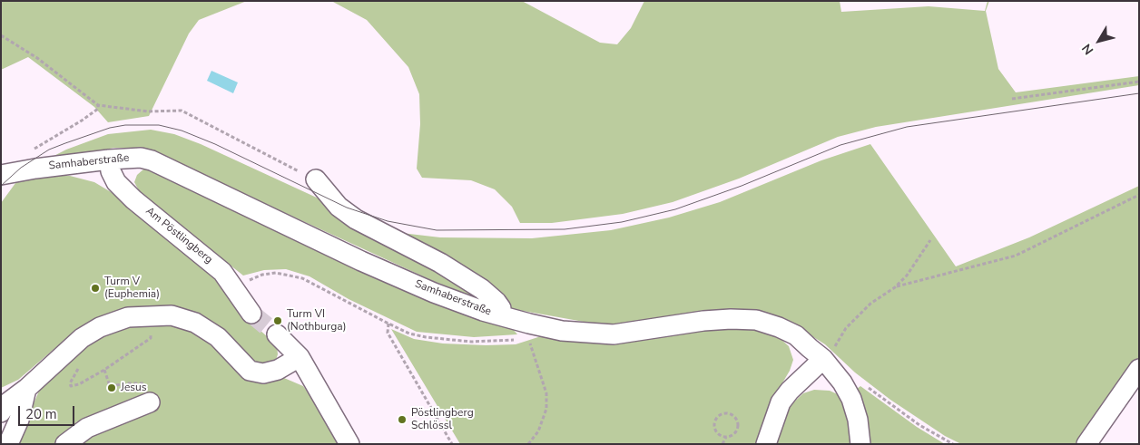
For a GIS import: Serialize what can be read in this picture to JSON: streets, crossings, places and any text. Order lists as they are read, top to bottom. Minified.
{"streets":{"street":["Samhaberstraße","Am Pöstlingberg"]},"crossings":[["Samhaberstraße","Am Pöstlingberg"]],"places":["Turm V (Euphemia)","Turm VI (Nothburga)","Jesus","Pöstlingberg Schlössl"],"scale_bar":"20 m","north":"bottom left"}
